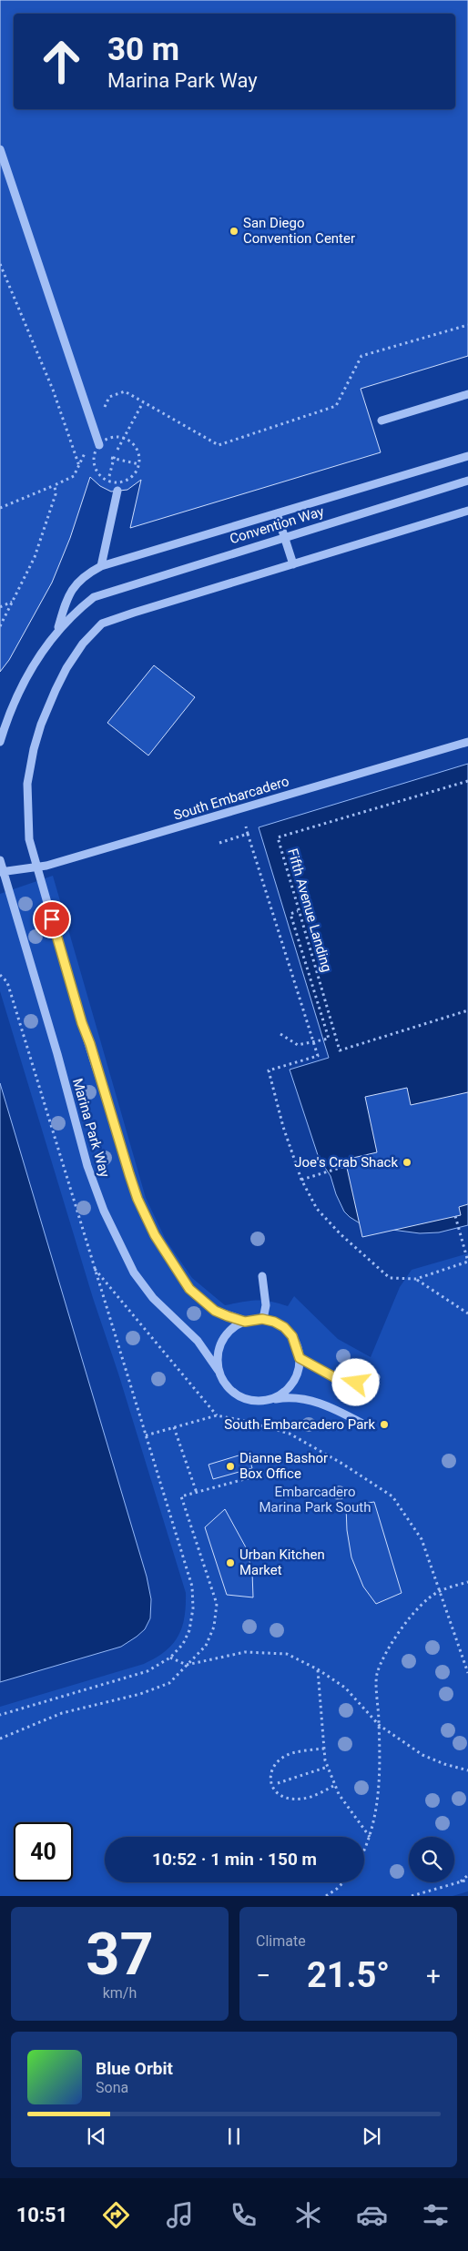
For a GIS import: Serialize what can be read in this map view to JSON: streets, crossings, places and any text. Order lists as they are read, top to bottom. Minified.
{"streets":{"street":["Convention Way","South Embarcadero","Marina Park Way"],"path":["Fifth Avenue Landing"]},"crossings":[["South Embarcadero","Marina Park Way"]],"parks":["Embarcadero Marina Park South"],"places":["San Diego Convention Center","Joe's Crab Shack","South Embarcadero Park","Dianne Bashor Box Office","Urban Kitchen Market"],"page":{"turn":["30 m","Marina Park Way"],"limit":"40","trip":"10:52 · 1 min · 150 m","tile":[["37","km/h"],"Climate"],"heat":["−","21.5°","+"],"song":["Blue Orbit","Sona"],"tabs":"10:51"}}
